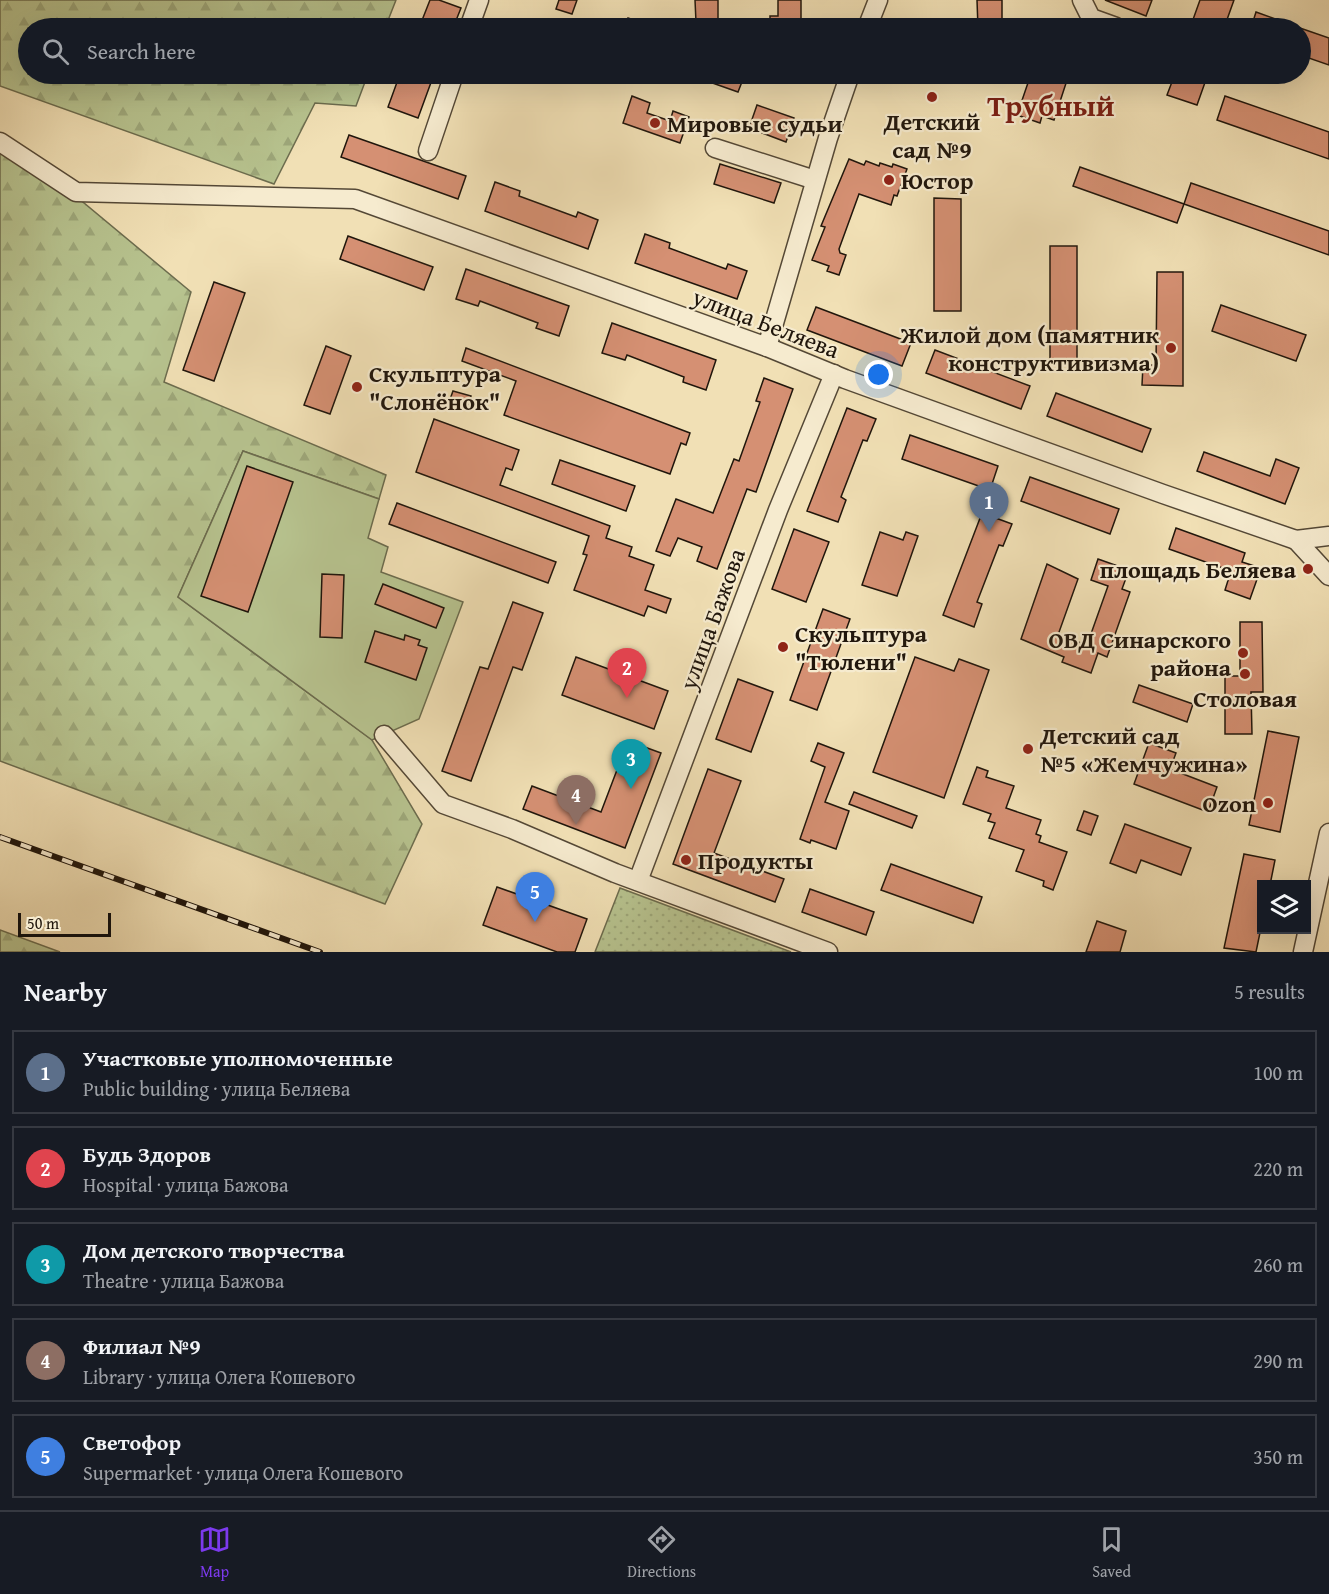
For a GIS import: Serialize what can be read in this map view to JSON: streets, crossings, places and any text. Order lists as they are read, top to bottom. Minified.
{"streets":{"street":["улица Беляева","улица Бажова"]},"crossings":[["улица Беляева","улица Бажова"]],"districts":["Трубный"],"places":["Детский сад №9","Мировые судьи","Юстор","Жилой дом (памятник конструктивизма)","Скульптура \"Слонёнок\"","площадь Беляева","Скульптура \"Тюлени\"","ОВД Синарского района","Столовая","Детский сад №5 «Жемчужина»","Ozon","Продукты"],"scale_bar":"50 m","page":{"search":"Search here","pins":["1","2","3","4","5"],"scale":"50 m","heading":["Nearby","5 results"],"list":[{"mark":"1","name":"Участковые уполномоченные","note":"Public building · улица Беляева","value":"100 m"},{"mark":"2","name":"Будь Здоров","note":"Hospital · улица Бажова","value":"220 m"},{"mark":"3","name":"Дом детского творчества","note":"Theatre · улица Бажова","value":"260 m"},{"mark":"4","name":"Филиал №9","note":"Library · улица Олега Кошевого","value":"290 m"},{"mark":"5","name":"Светофор","note":"Supermarket · улица Олега Кошевого","value":"350 m"}],"nav":["Map","Directions","Saved"]}}
